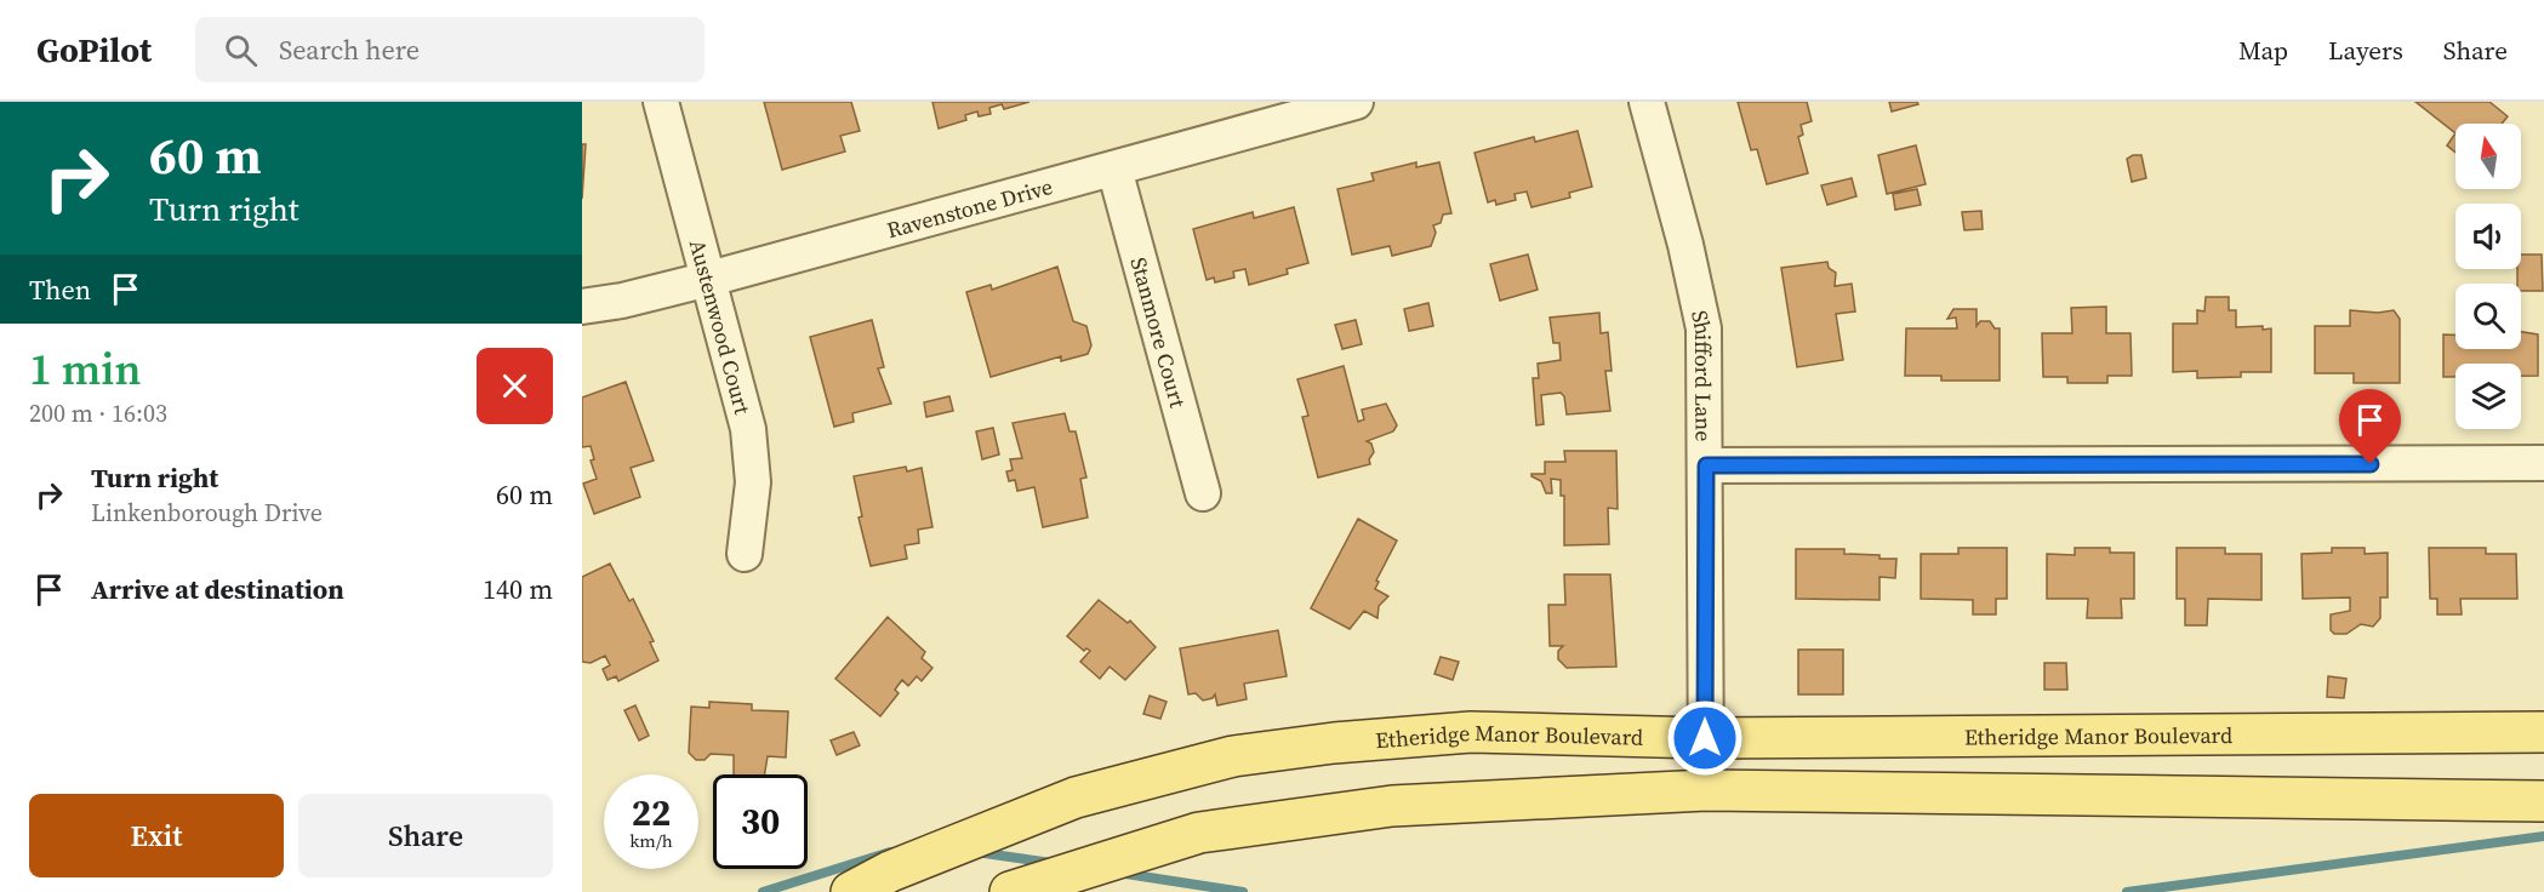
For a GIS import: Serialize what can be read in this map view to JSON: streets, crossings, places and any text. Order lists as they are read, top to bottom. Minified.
{"streets":{"main road":["Etheridge Manor Boulevard"],"street":["Ravenstone Drive","Austenwood Court","Stanmore Court","Shifford Lane"]},"crossings":[["Ravenstone Drive","Austenwood Court"],["Ravenstone Drive","Stanmore Court"],["Shifford Lane","Etheridge Manor Boulevard"]],"north":"top","page":{"header":"GoPilot","search":"Search here","nav":["Map","Layers","Share"],"turn":["60 m","Turn right"],"then":"Then","heading":["1 min","200 m · 16:03"],"list":[{"name":"Turn right","note":"Linkenborough Drive","value":"60 m"},{"name":"Arrive at destination","value":"140 m"}],"speed":"22 km/h","limit":"30","buttons":["Exit","Share"]}}
